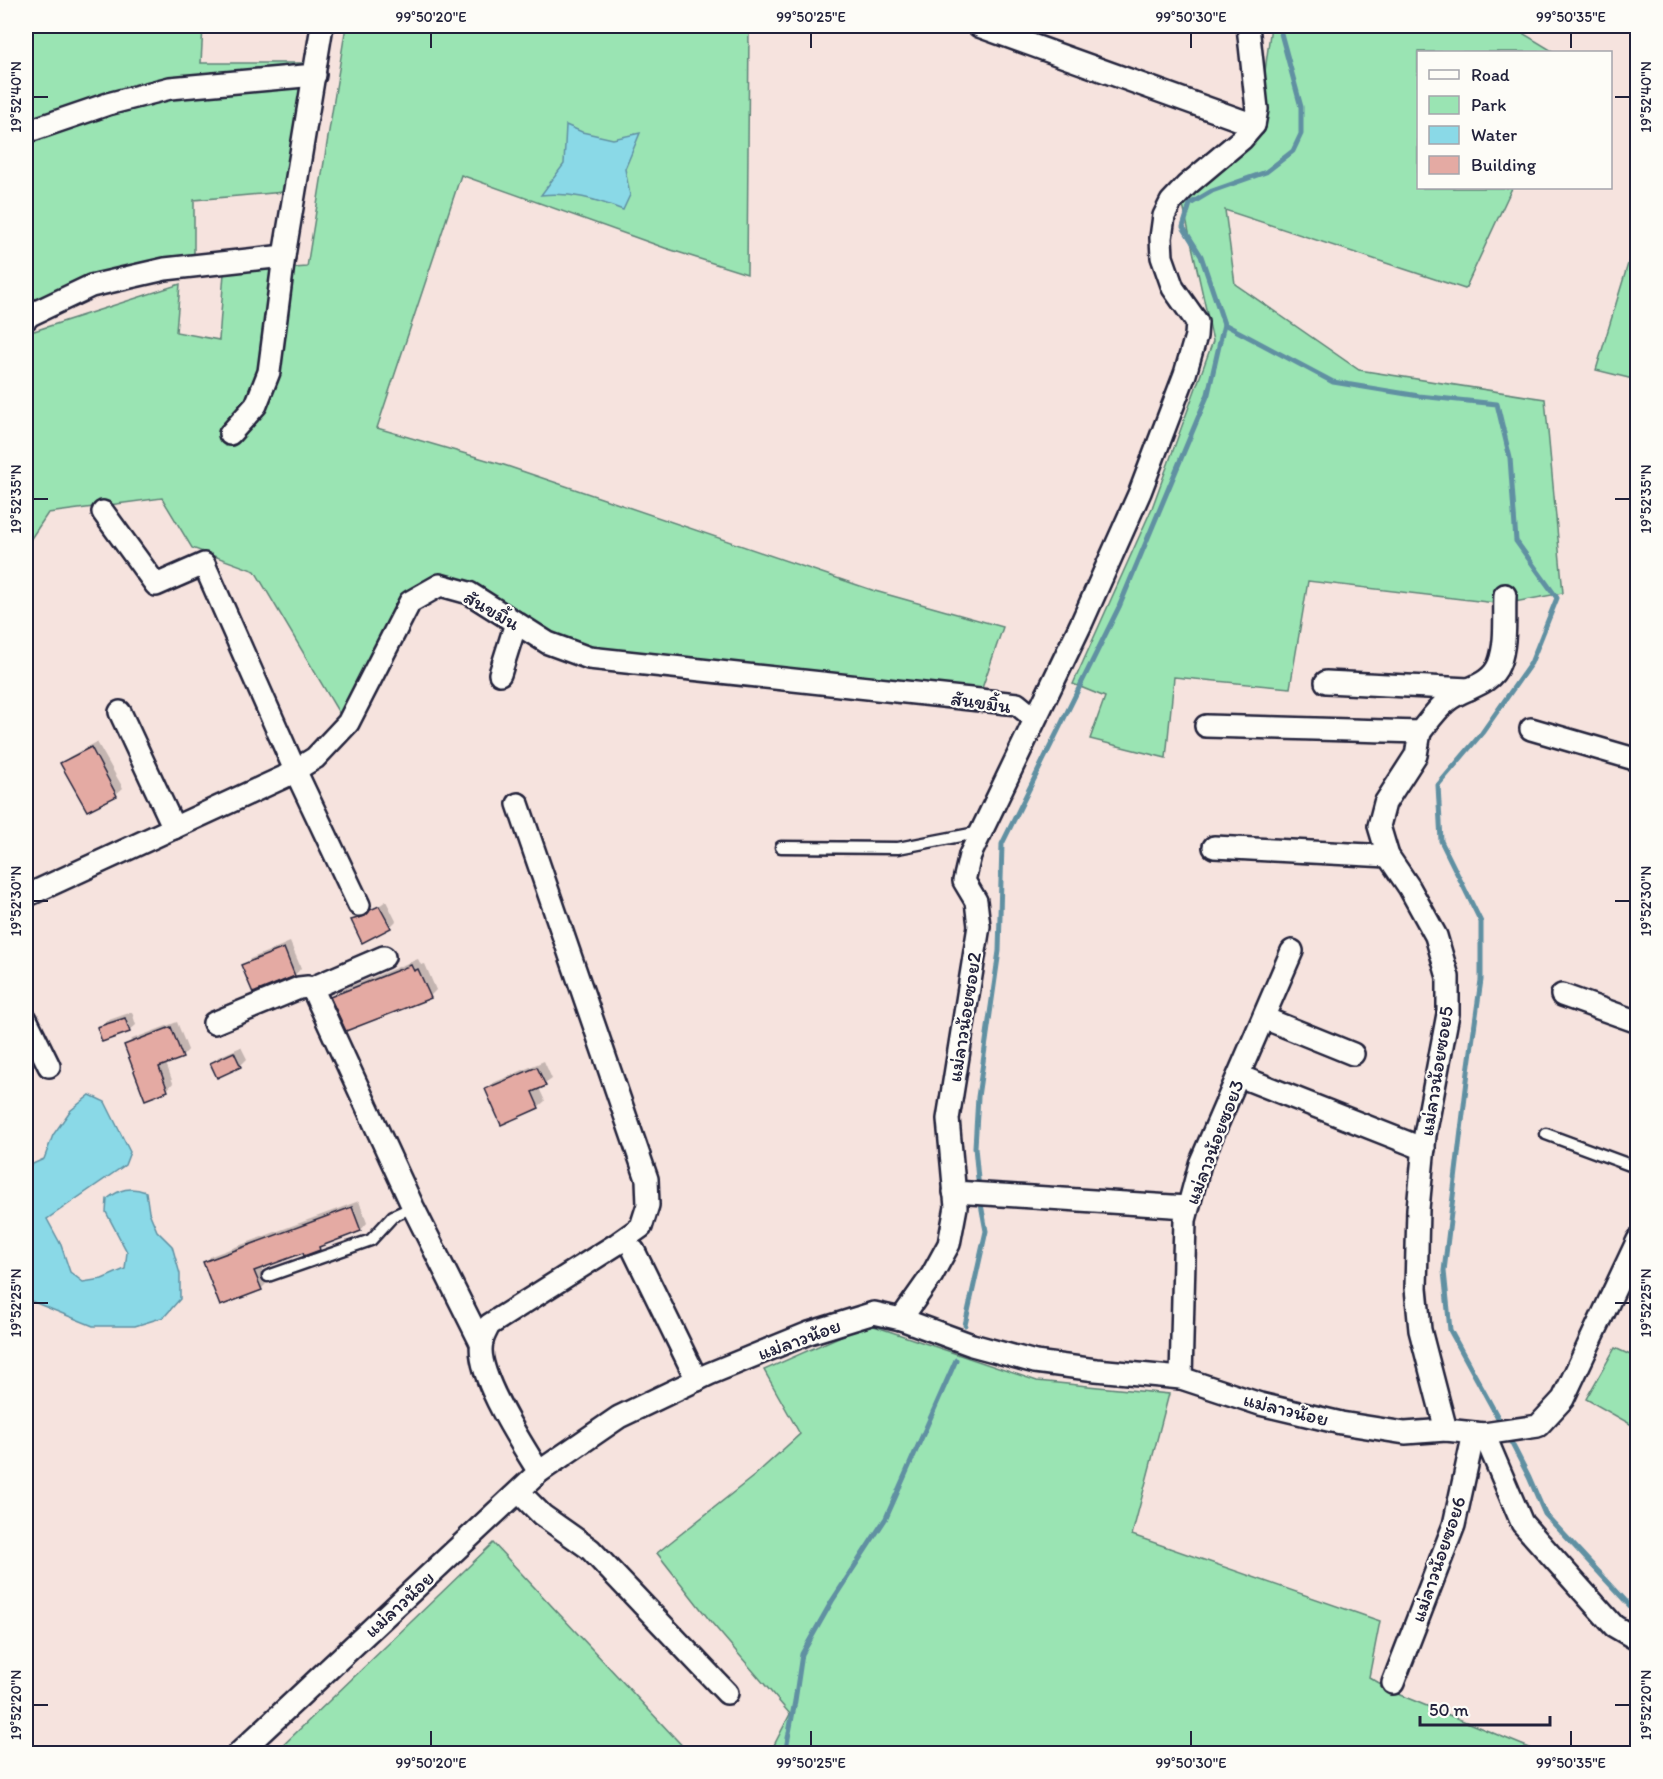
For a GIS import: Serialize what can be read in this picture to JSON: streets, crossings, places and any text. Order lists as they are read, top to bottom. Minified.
{"streets":{"street":["สันขมิ้น","แม่ลาวน้อยซอย2","แม่ลาวน้อยซอย5","แม่ลาวน้อยซอย3","แม่ลาวน้อย","แม่ลาวน้อยซอย6"]},"crossings":[["สันขมิ้น","แม่ลาวน้อยซอย2"],["แม่ลาวน้อยซอย2","แม่ลาวน้อย"],["แม่ลาวน้อยซอย5","แม่ลาวน้อย"],["แม่ลาวน้อยซอย3","แม่ลาวน้อย"],["แม่ลาวน้อย","แม่ลาวน้อยซอย6"]],"legend":["Road","Park","Water","Building"],"scale_bar":"50 m","coordinates":["99°50'20\"E","99°50'25\"E","99°50'30\"E","99°50'35\"E","19°52'40\"N","19°52'35\"N","19°52'30\"N","19°52'25\"N","19°52'20\"N"]}
